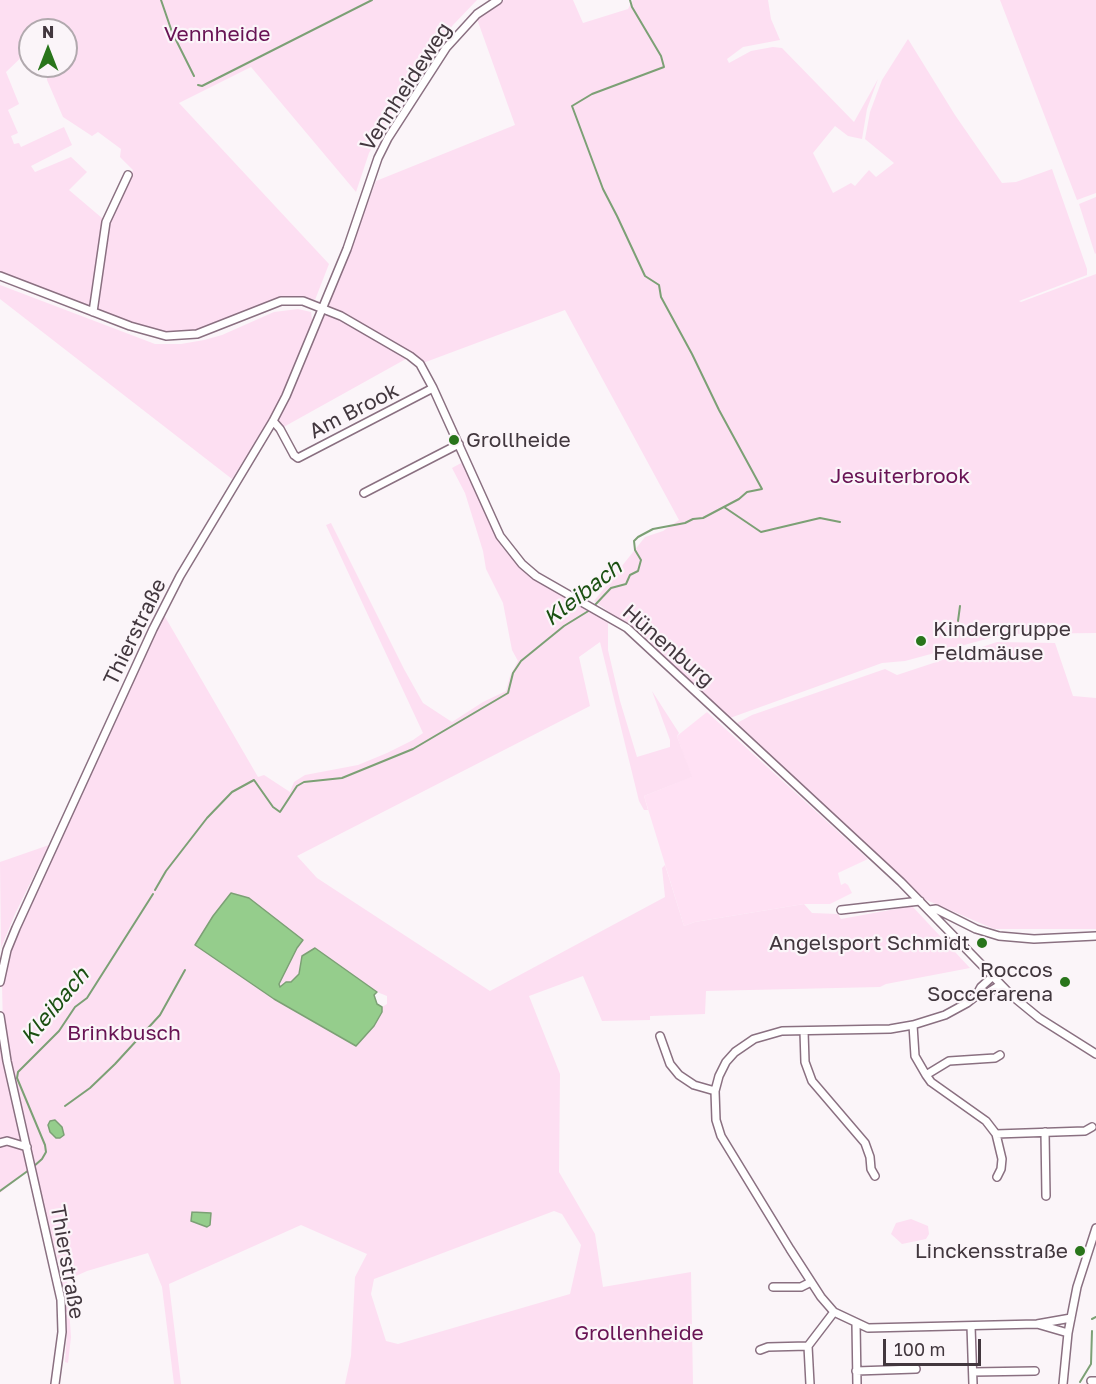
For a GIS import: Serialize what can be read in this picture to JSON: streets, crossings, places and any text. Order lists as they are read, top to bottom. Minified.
{"streets":{"street":["Vennheideweg","Am Brook","Thierstraße","Hünenburg"]},"crossings":[["Vennheideweg","Thierstraße"],["Vennheideweg","Hünenburg"],["Am Brook","Thierstraße"],["Am Brook","Hünenburg"],["Thierstraße","Hünenburg"]],"water":["Kleibach"],"parks":["Vennheide","Jesuiterbrook","Brinkbusch","Grollenheide"],"places":["Grollheide","Kindergruppe Feldmäuse","Angelsport Schmidt","Roccos Soccerarena","Linckensstraße"],"scale_bar":"100 m","north":"top"}
